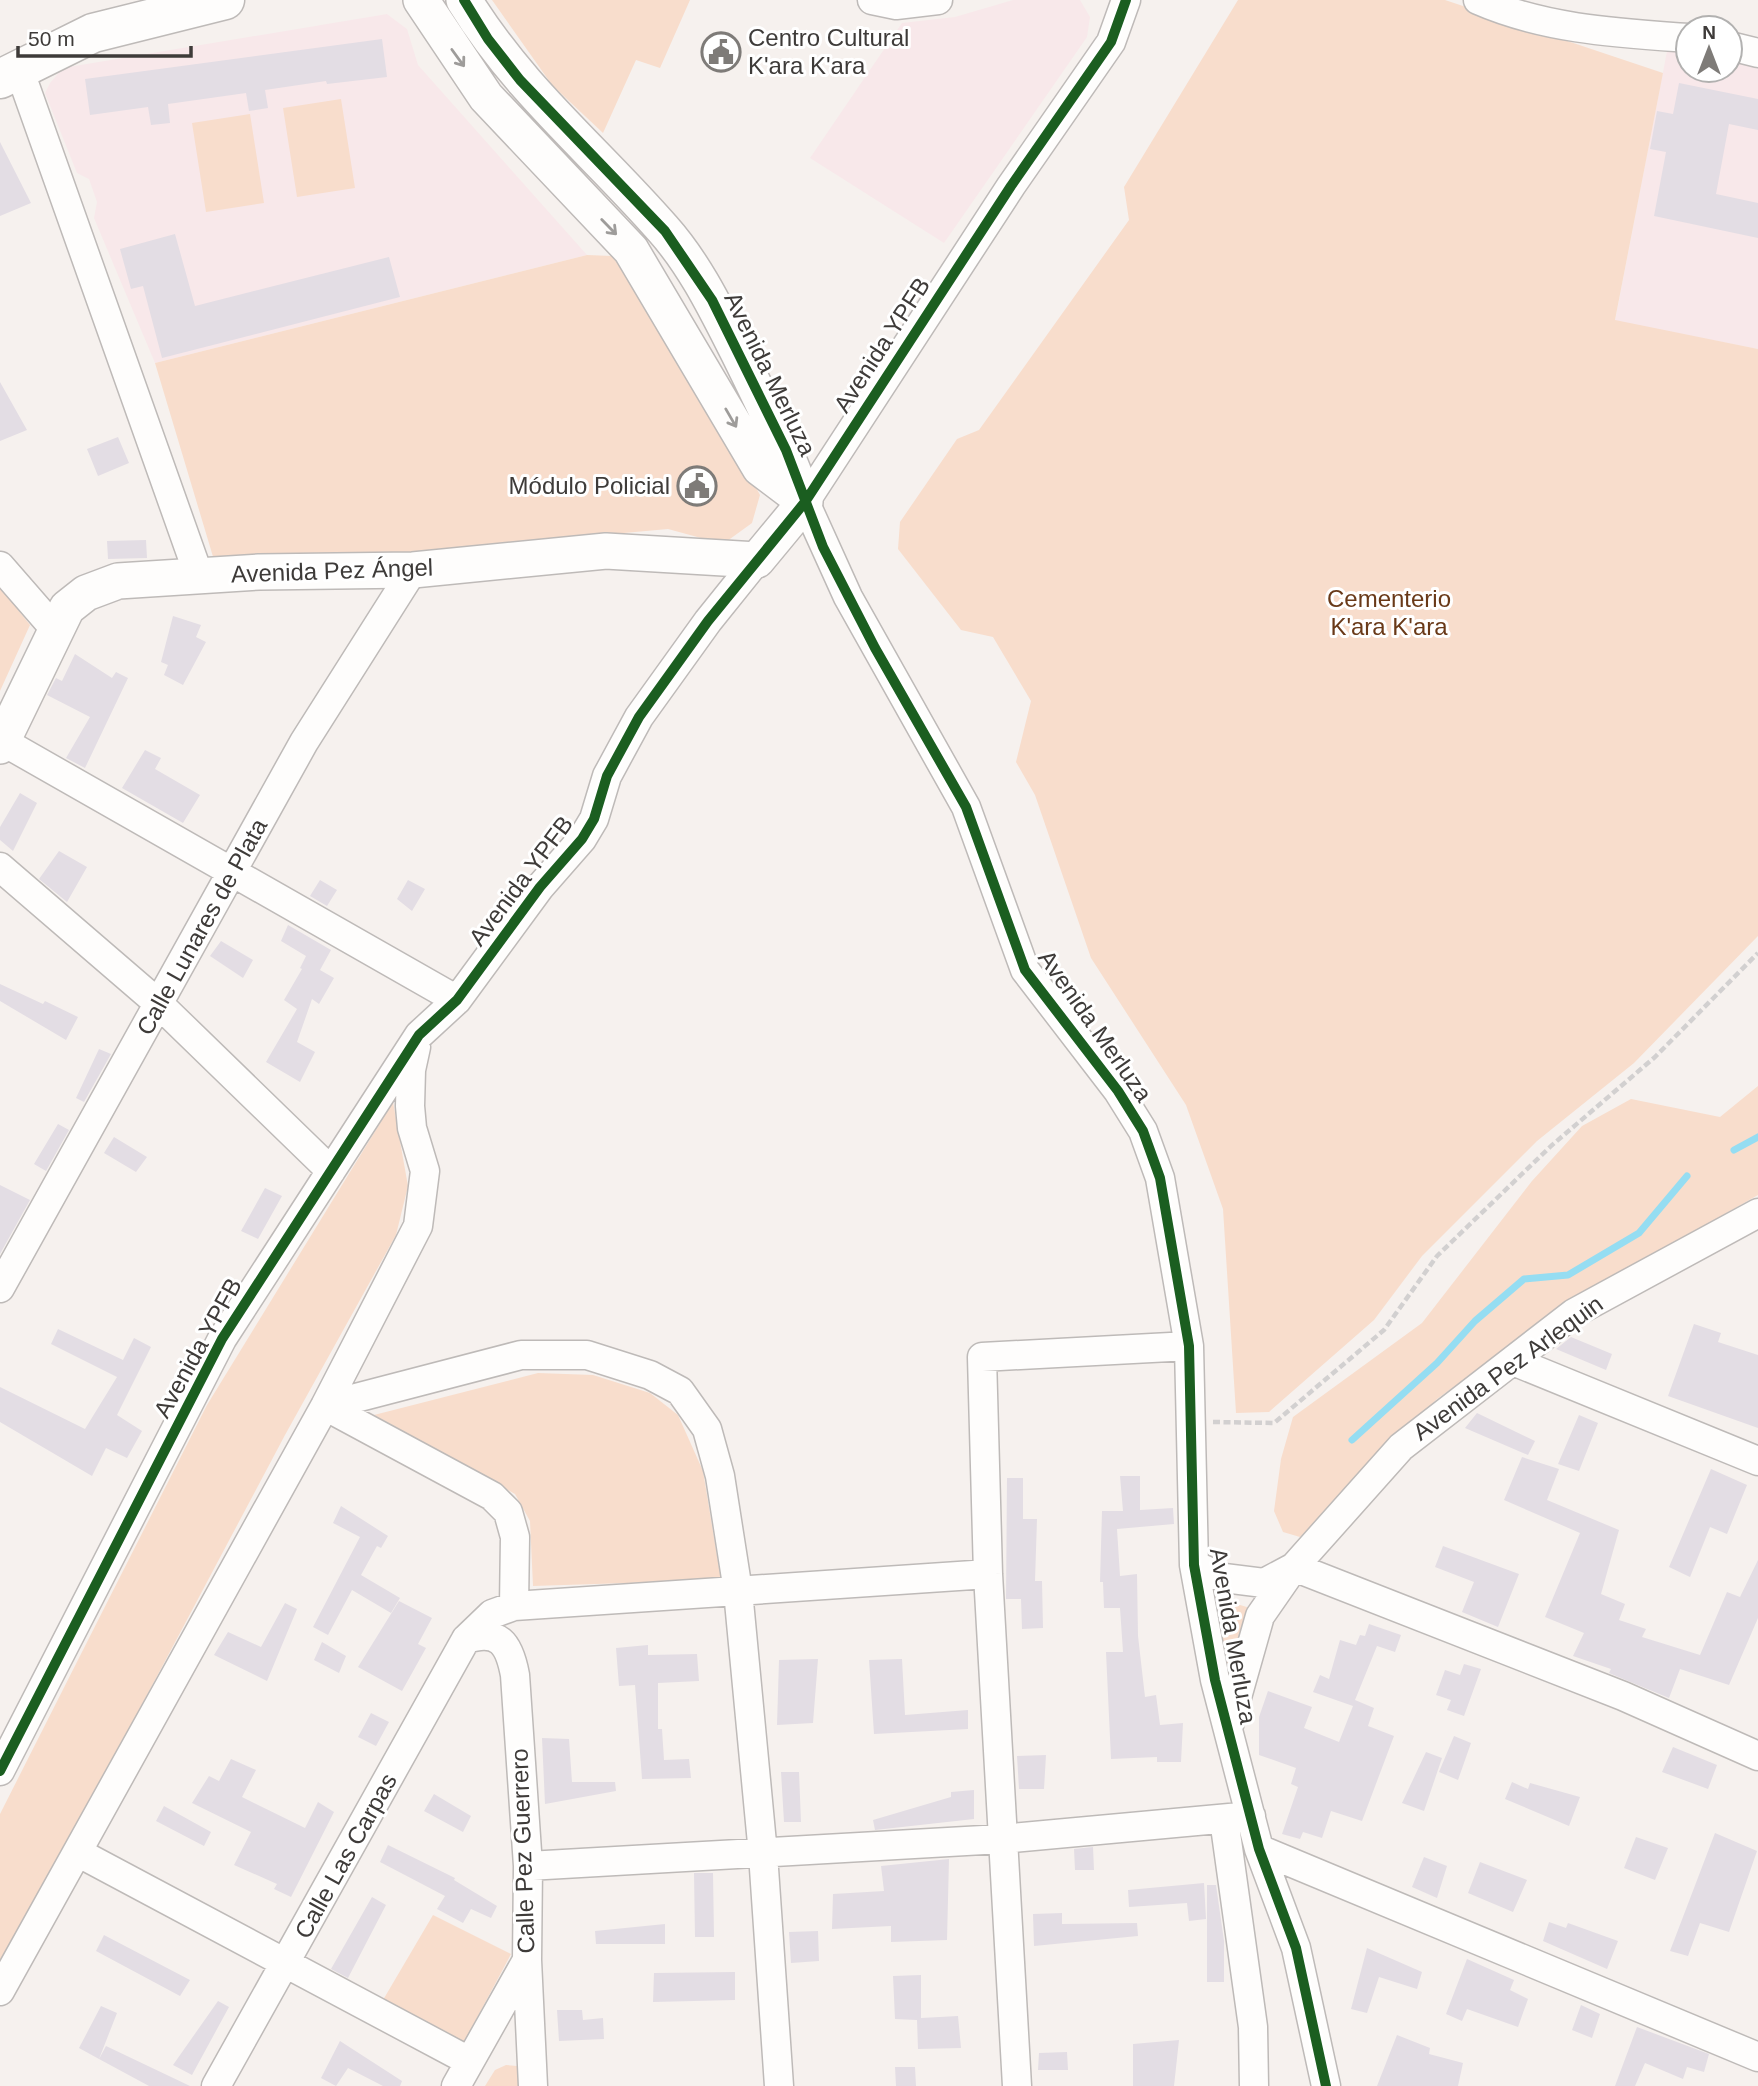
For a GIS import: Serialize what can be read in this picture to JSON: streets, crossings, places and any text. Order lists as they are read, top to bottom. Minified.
{"streets":{"street":["Avenida YPFB","Avenida Merluza","Avenida Pez Ángel","Calle Lunares de Plata","Avenida Pez Arlequin","Calle Pez Guerrero","Calle Las Carpas"]},"crossings":[["Avenida YPFB","Avenida Merluza"],["Avenida YPFB","Avenida Pez Ángel"],["Avenida Merluza","Avenida Pez Arlequin"],["Avenida Pez Ángel","Calle Lunares de Plata"],["Calle Pez Guerrero","Calle Las Carpas"]],"parks":["Cementerio K'ara K'ara"],"places":{"public building":["Centro Cultural K'ara K'ara","Módulo Policial"]},"scale_bar":"50 m","north":"top"}
